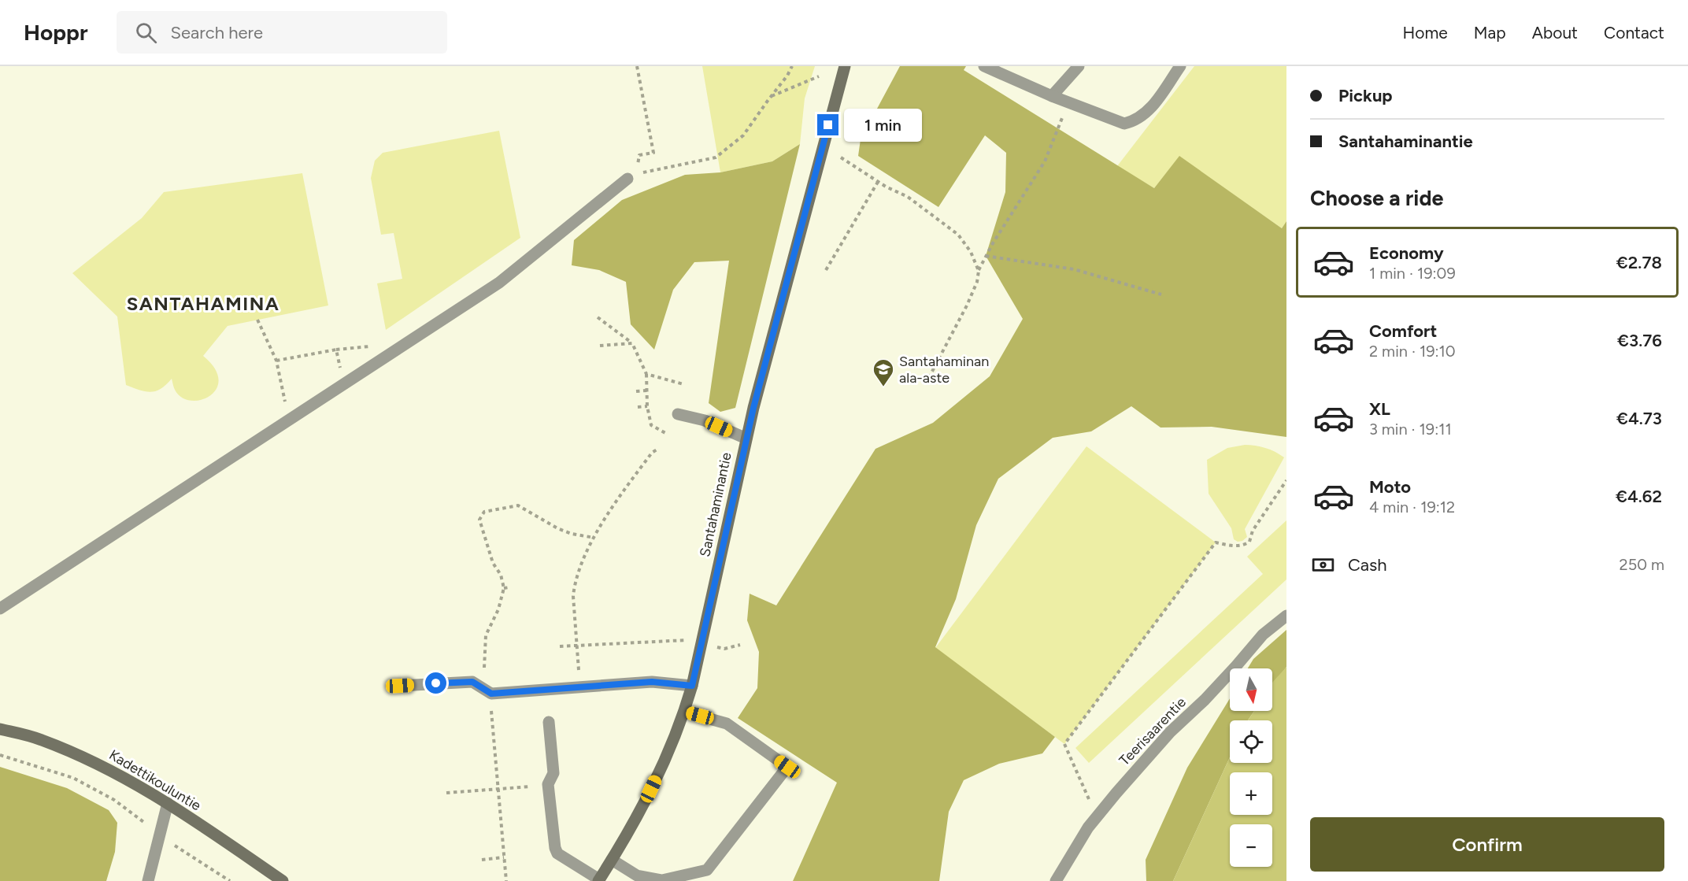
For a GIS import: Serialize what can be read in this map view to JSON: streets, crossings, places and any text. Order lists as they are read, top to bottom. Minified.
{"streets":{"main road":["Santahaminantie","Kadettikouluntie"],"street":["Teerisaarentie"]},"districts":["SANTAHAMINA"],"places":{"school or university":["Santahaminan ala-aste"]},"north":"bottom","page":{"header":"Hoppr","search":"Search here","nav":["Home","Map","About","Contact"],"banner":["Pickup","Santahaminantie"],"bubble":"1 min","heading":"Choose a ride","list":[{"name":"Economy","note":"1 min · 19:09","value":"€2.78"},{"name":"Comfort","note":"2 min · 19:10","value":"€3.76"},{"name":"XL","note":"3 min · 19:11","value":"€4.73"},{"name":"Moto","note":"4 min · 19:12","value":"€4.62"}],"pay":["Cash","250 m"],"map_buttons":["+","−"],"buttons":"Confirm"}}
